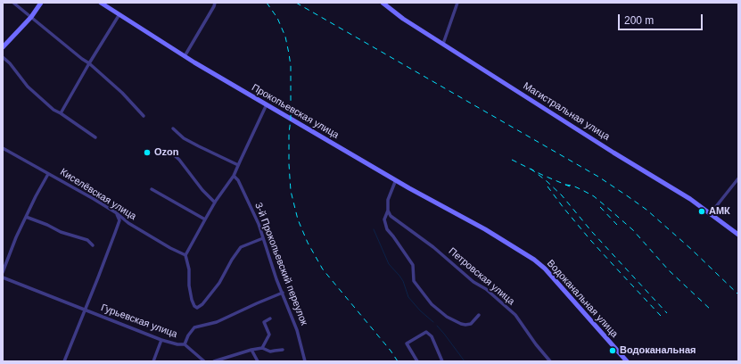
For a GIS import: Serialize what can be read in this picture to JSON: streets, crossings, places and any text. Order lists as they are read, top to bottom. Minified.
{"streets":{"main road":["Прокопьевская улица","Магистральная улица","Водоканальная улица"],"street":["Киселёвская улица","3-й Прокопьевский переулок","Петровская улица","Гурьевская улица"]},"crossings":[["Прокопьевская улица","Водоканальная улица"],["3-й Прокопьевский переулок","Гурьевская улица"]],"places":["Ozon","АМК","Водоканальная"],"scale_bar":"200 m"}
